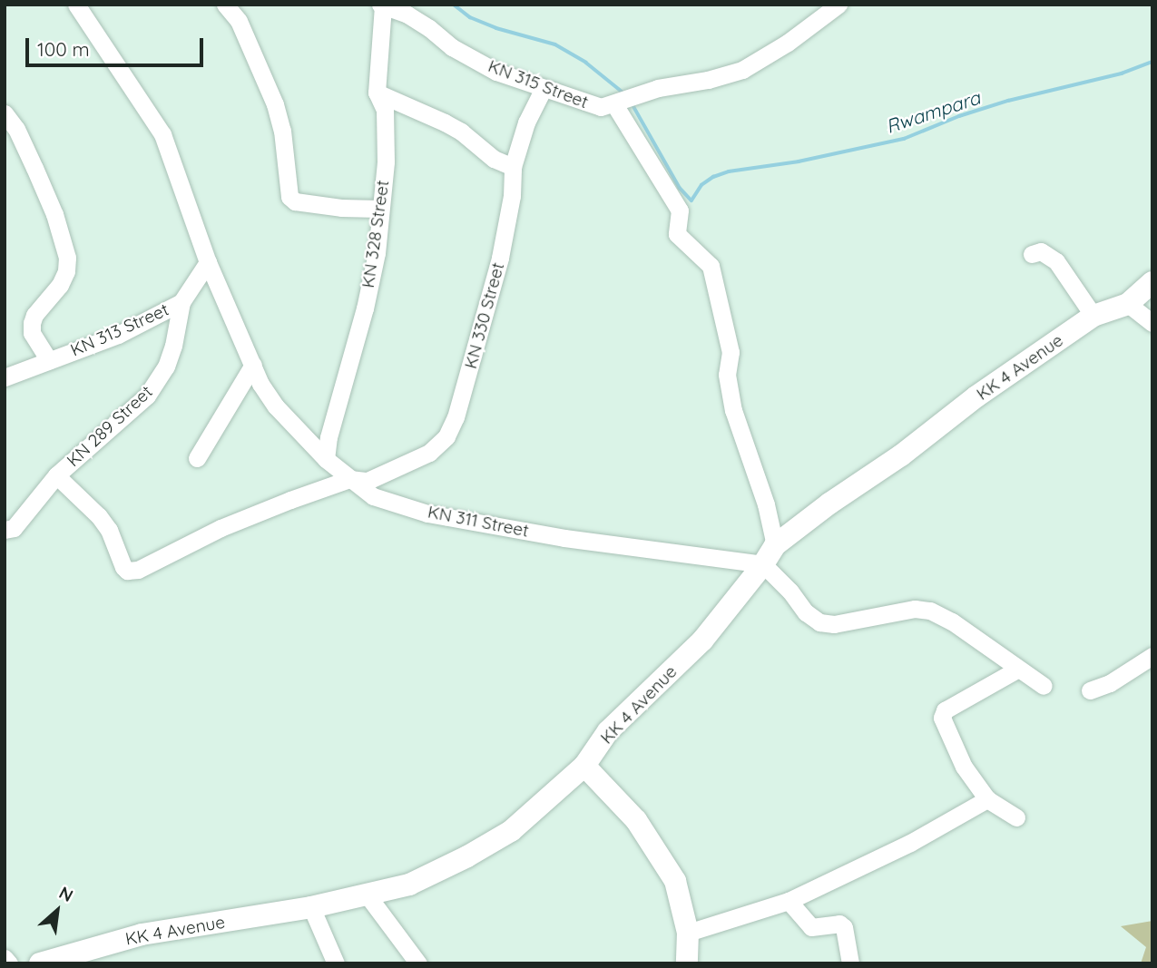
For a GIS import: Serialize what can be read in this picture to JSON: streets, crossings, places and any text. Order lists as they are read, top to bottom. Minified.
{"streets":{"main road":["KK 4 Avenue"],"street":["KN 315 Street","KN 328 Street","KN 330 Street","KN 313 Street","KN 289 Street","KN 311 Street"]},"crossings":[["KN 315 Street","KN 328 Street"],["KN 315 Street","KN 330 Street"],["KN 328 Street","KN 311 Street"],["KN 330 Street","KN 289 Street"],["KN 330 Street","KN 311 Street"],["KN 313 Street","KN 289 Street"],["KN 313 Street","KN 311 Street"],["KK 4 Avenue","KN 311 Street"]],"water":["Rwampara"],"scale_bar":"100 m","north":"top right"}
